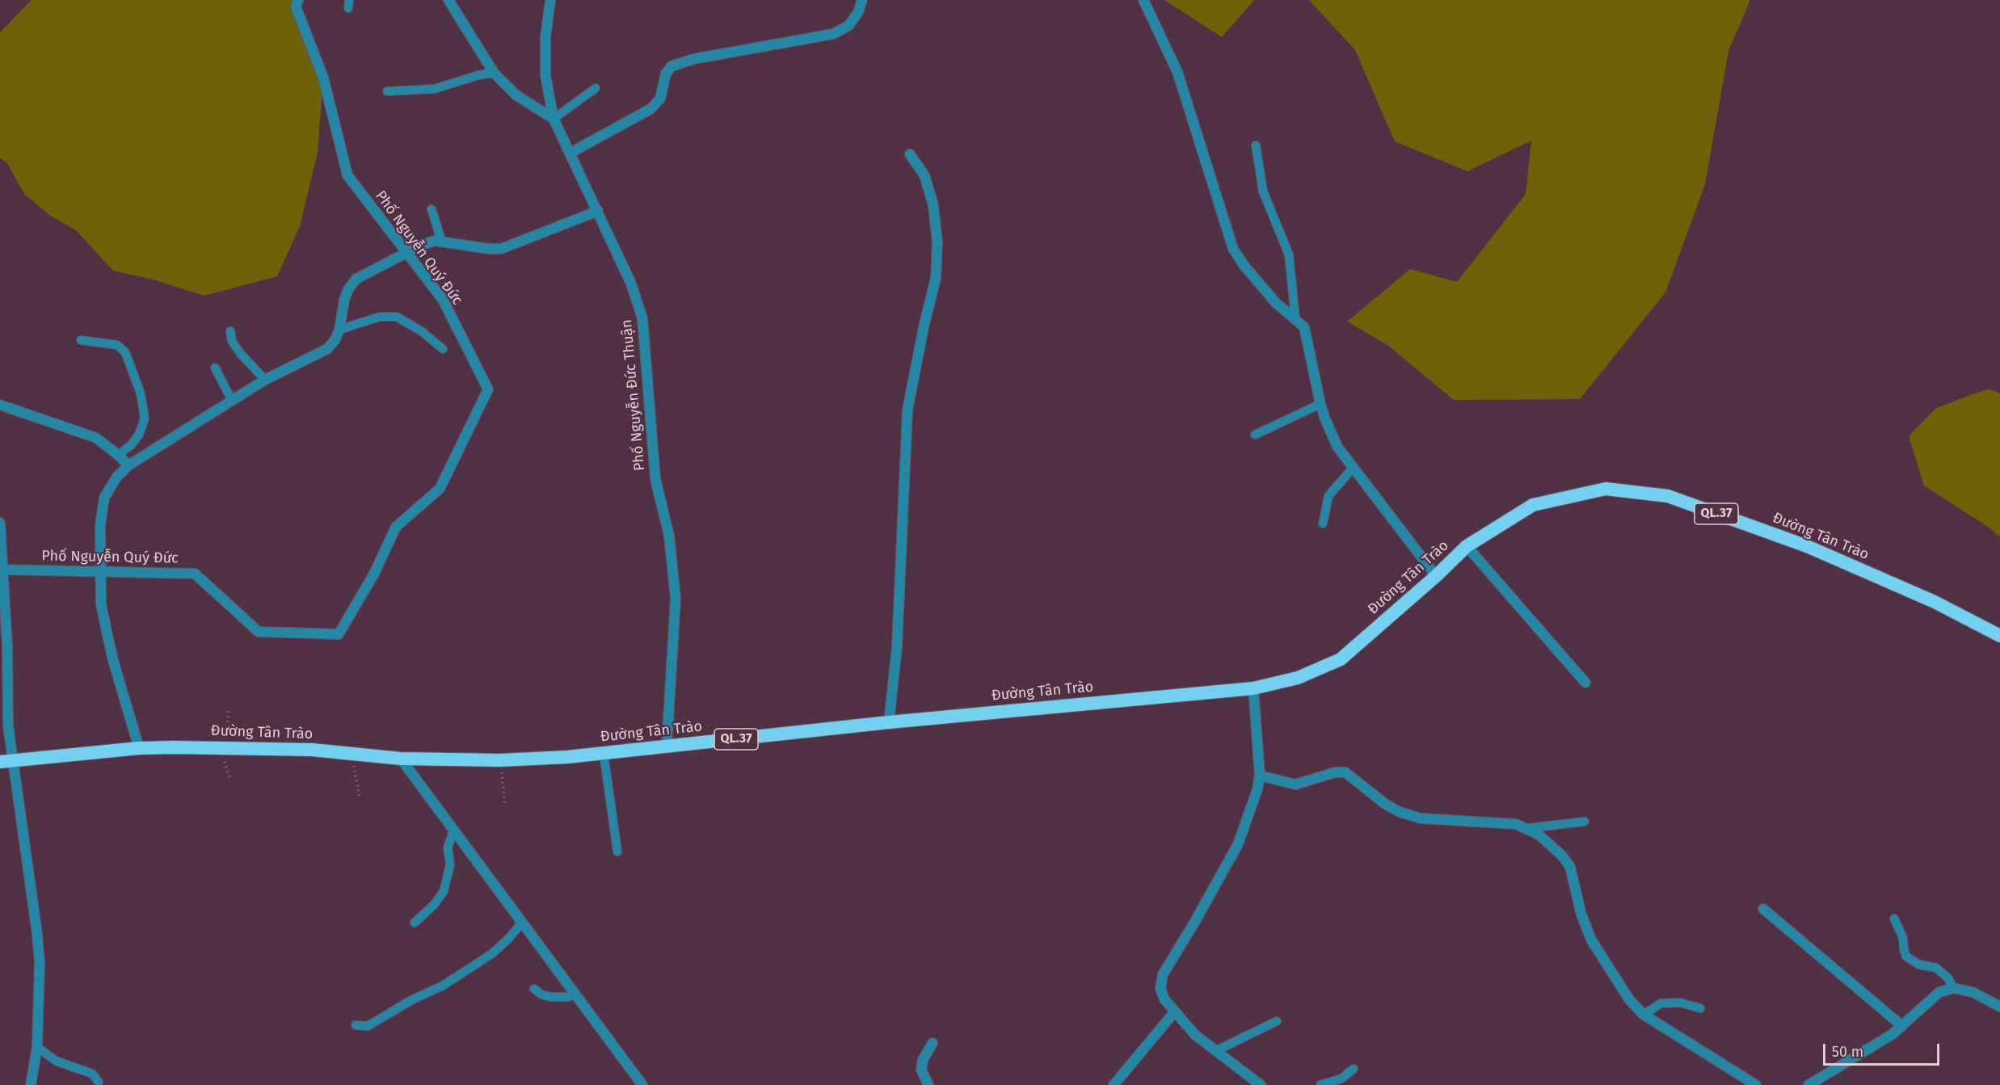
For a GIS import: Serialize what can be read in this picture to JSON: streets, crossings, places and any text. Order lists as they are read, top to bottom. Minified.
{"streets":{"highway":["QL.37","Đường Tân Trào"],"street":["Phố Nguyễn Quý Đức","Phố Nguyễn Đức Thuận"]},"crossings":[["Phố Nguyễn Đức Thuận","Đường Tân Trào"]],"scale_bar":"50 m"}
